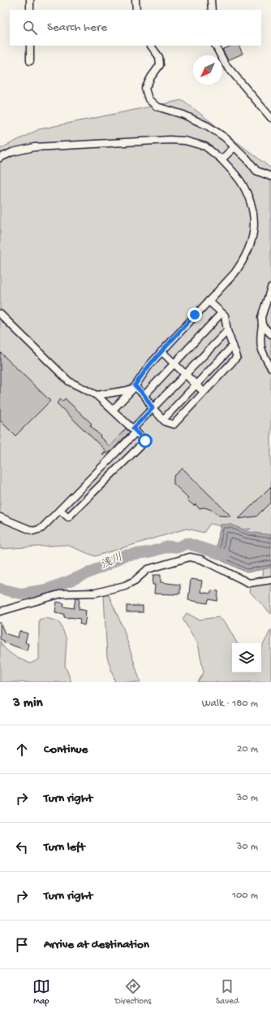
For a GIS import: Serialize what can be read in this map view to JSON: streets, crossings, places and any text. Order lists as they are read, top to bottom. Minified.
{"water":["浅川"],"north":"bottom left","page":{"search":"Search here","heading":["3 min","Walk · 180 m"],"list":[["Continue","20 m"],["Turn right","30 m"],["Turn left","30 m"],["Turn right","100 m"],"Arrive at destination"],"nav":["Map","Directions","Saved"]}}
